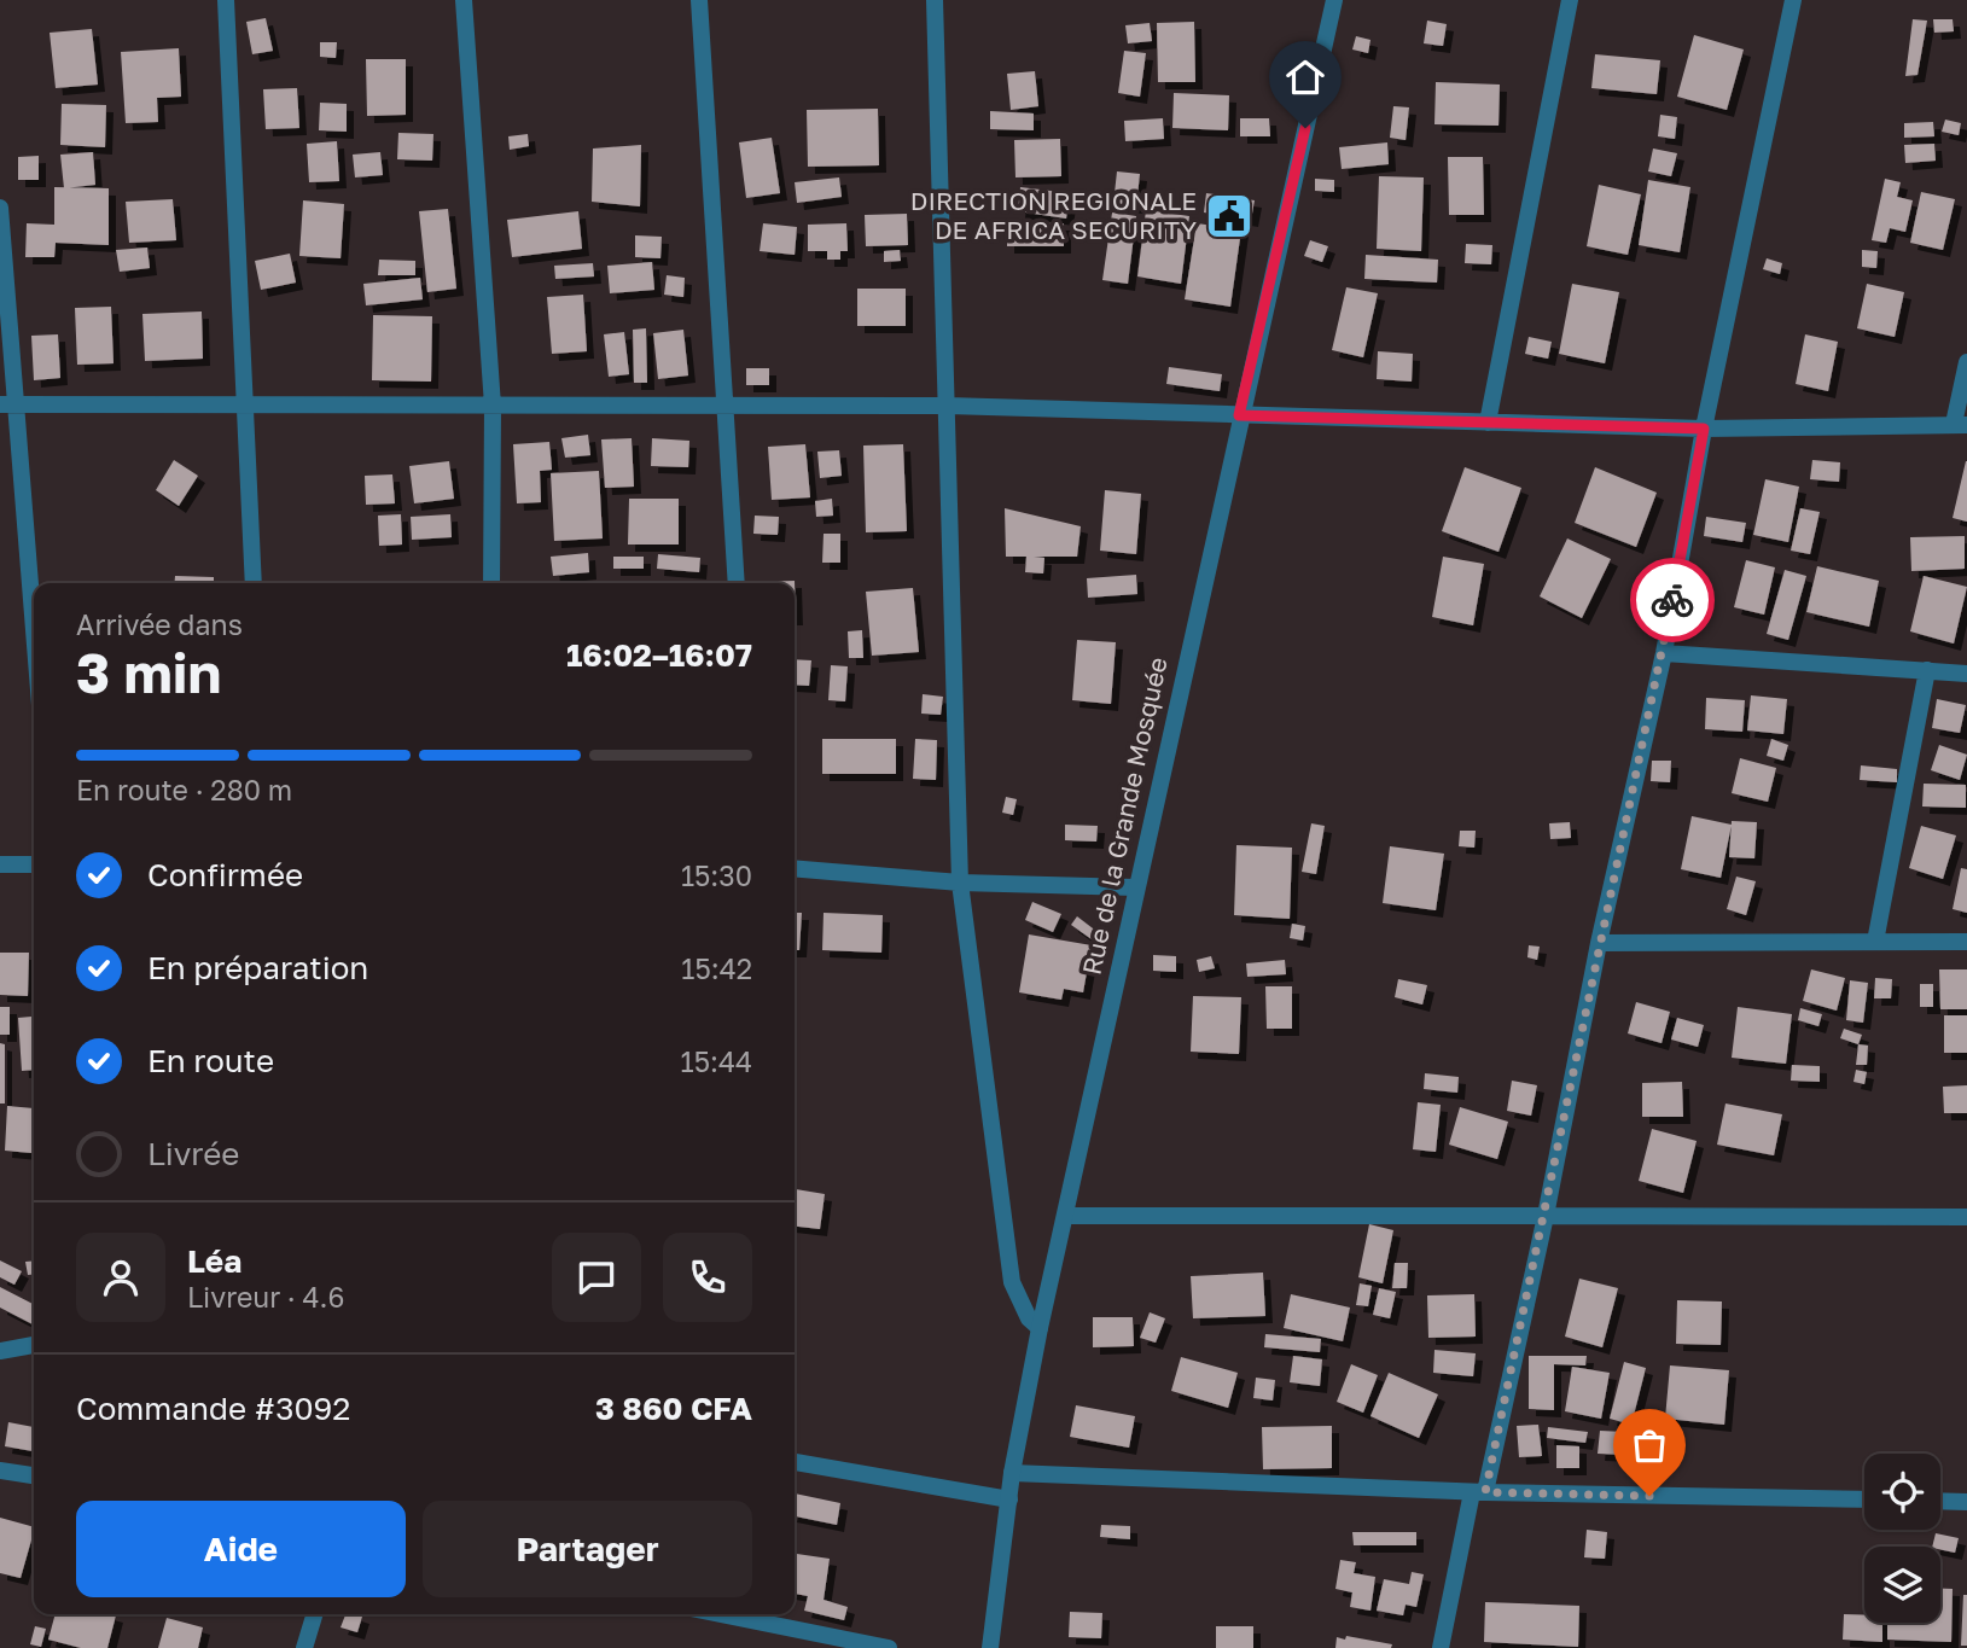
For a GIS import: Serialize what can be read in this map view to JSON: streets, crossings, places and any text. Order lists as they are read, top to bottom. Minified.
{"streets":{"street":["Rue de la Grande Mosquée"]},"places":{"public building":["DIRECTION REGIONALE DE AFRICA SECURITY"]},"page":{"heading":["3 min","Arrivée dans","16:02–16:07"],"panel":["Léa","Livreur · 4.6","Commande #3092","3 860 CFA"],"bar":"En route · 280 m","list":[["Confirmée","15:30"],["En préparation","15:42"],["En route","15:44"],"Livrée"],"buttons":["Aide","Partager"]}}
